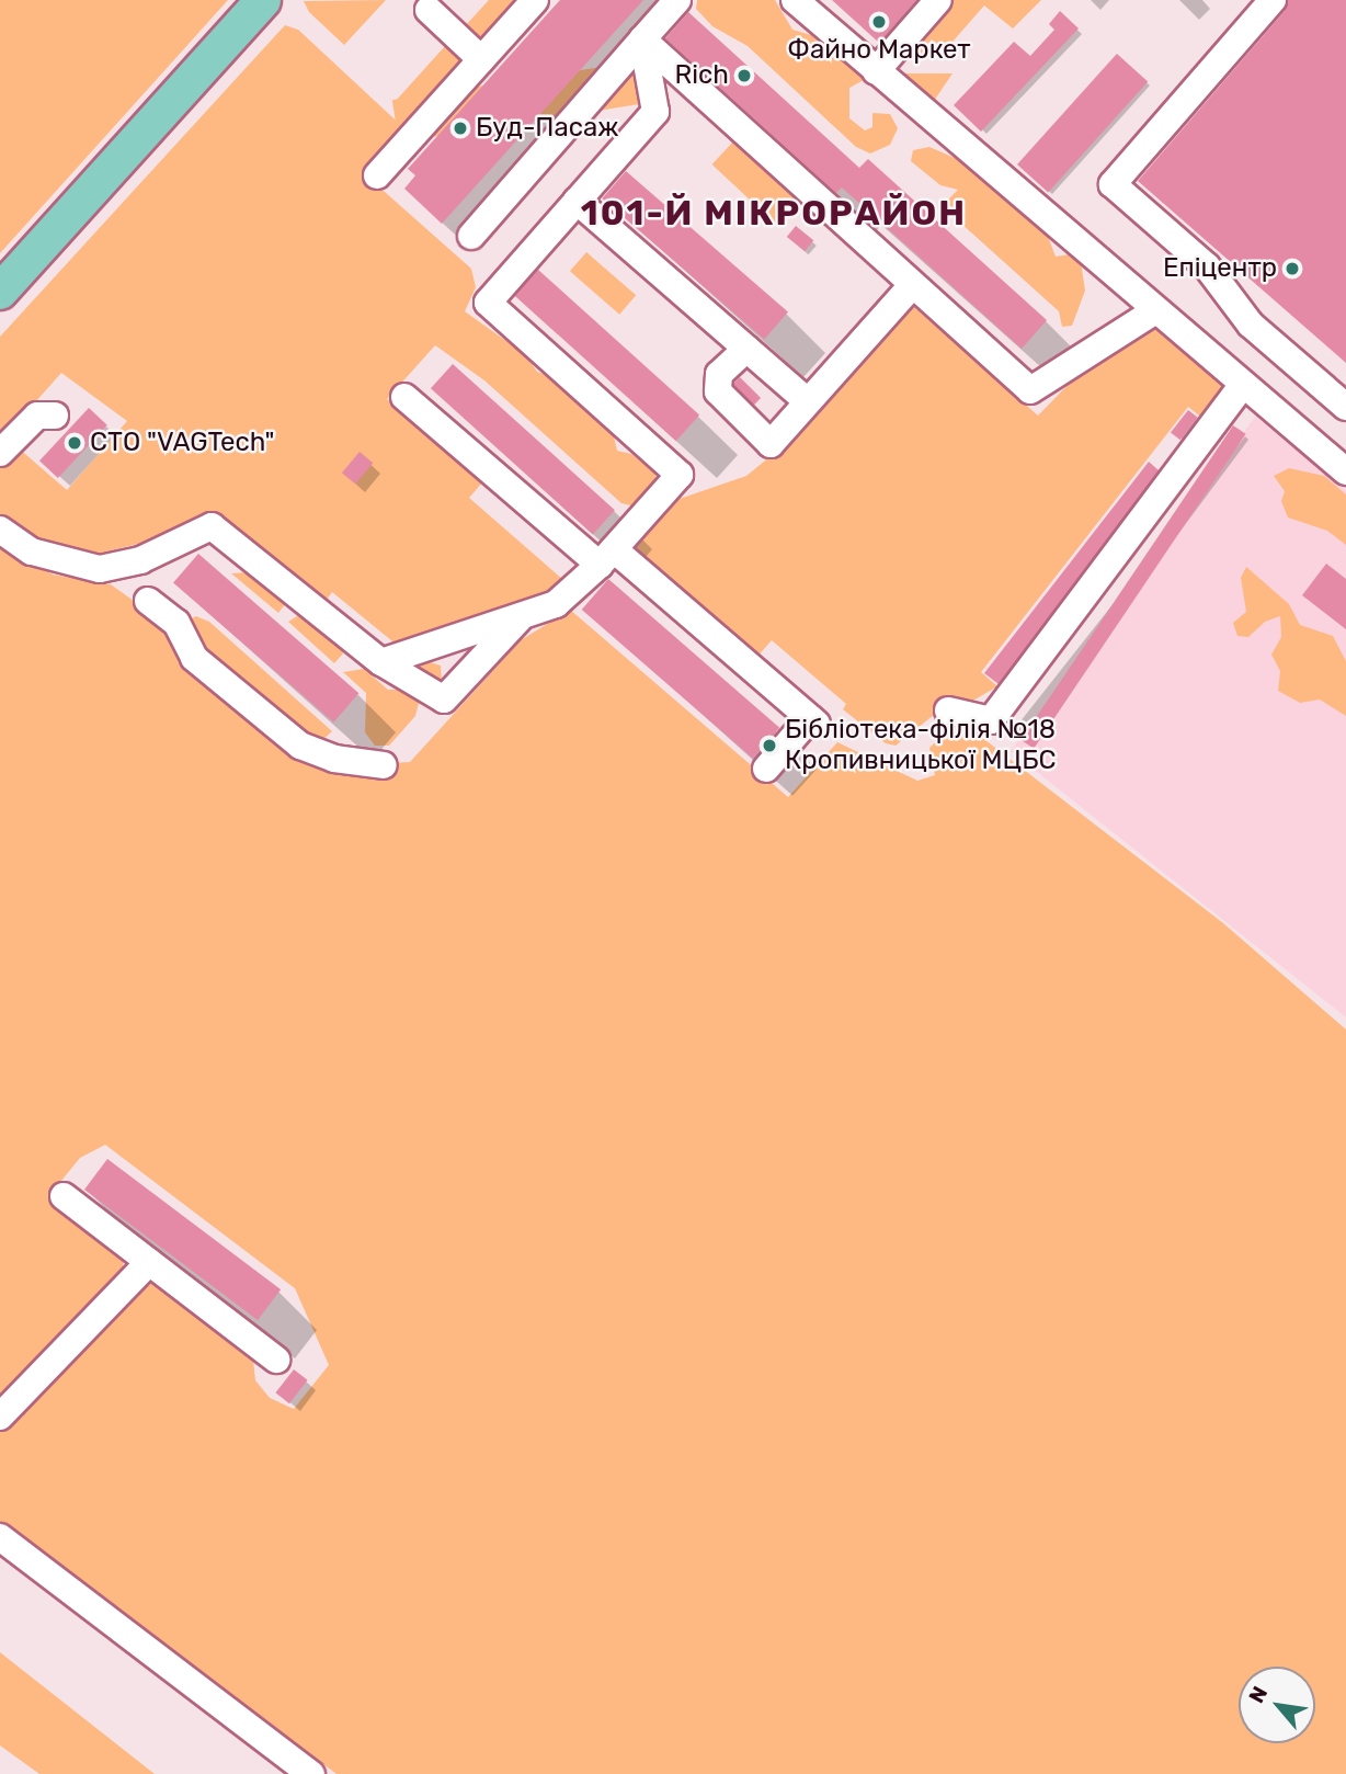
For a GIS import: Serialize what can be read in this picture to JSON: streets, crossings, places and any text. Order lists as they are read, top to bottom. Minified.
{"districts":["101-Й МІКРОРАЙОН"],"places":["Файно Маркет","Rich","Буд-Пасаж","Епіцентр","СТО \"VAGTech\"","Бібліотека-філія №18 Кропивницької МЦБС"],"north":"top left"}
